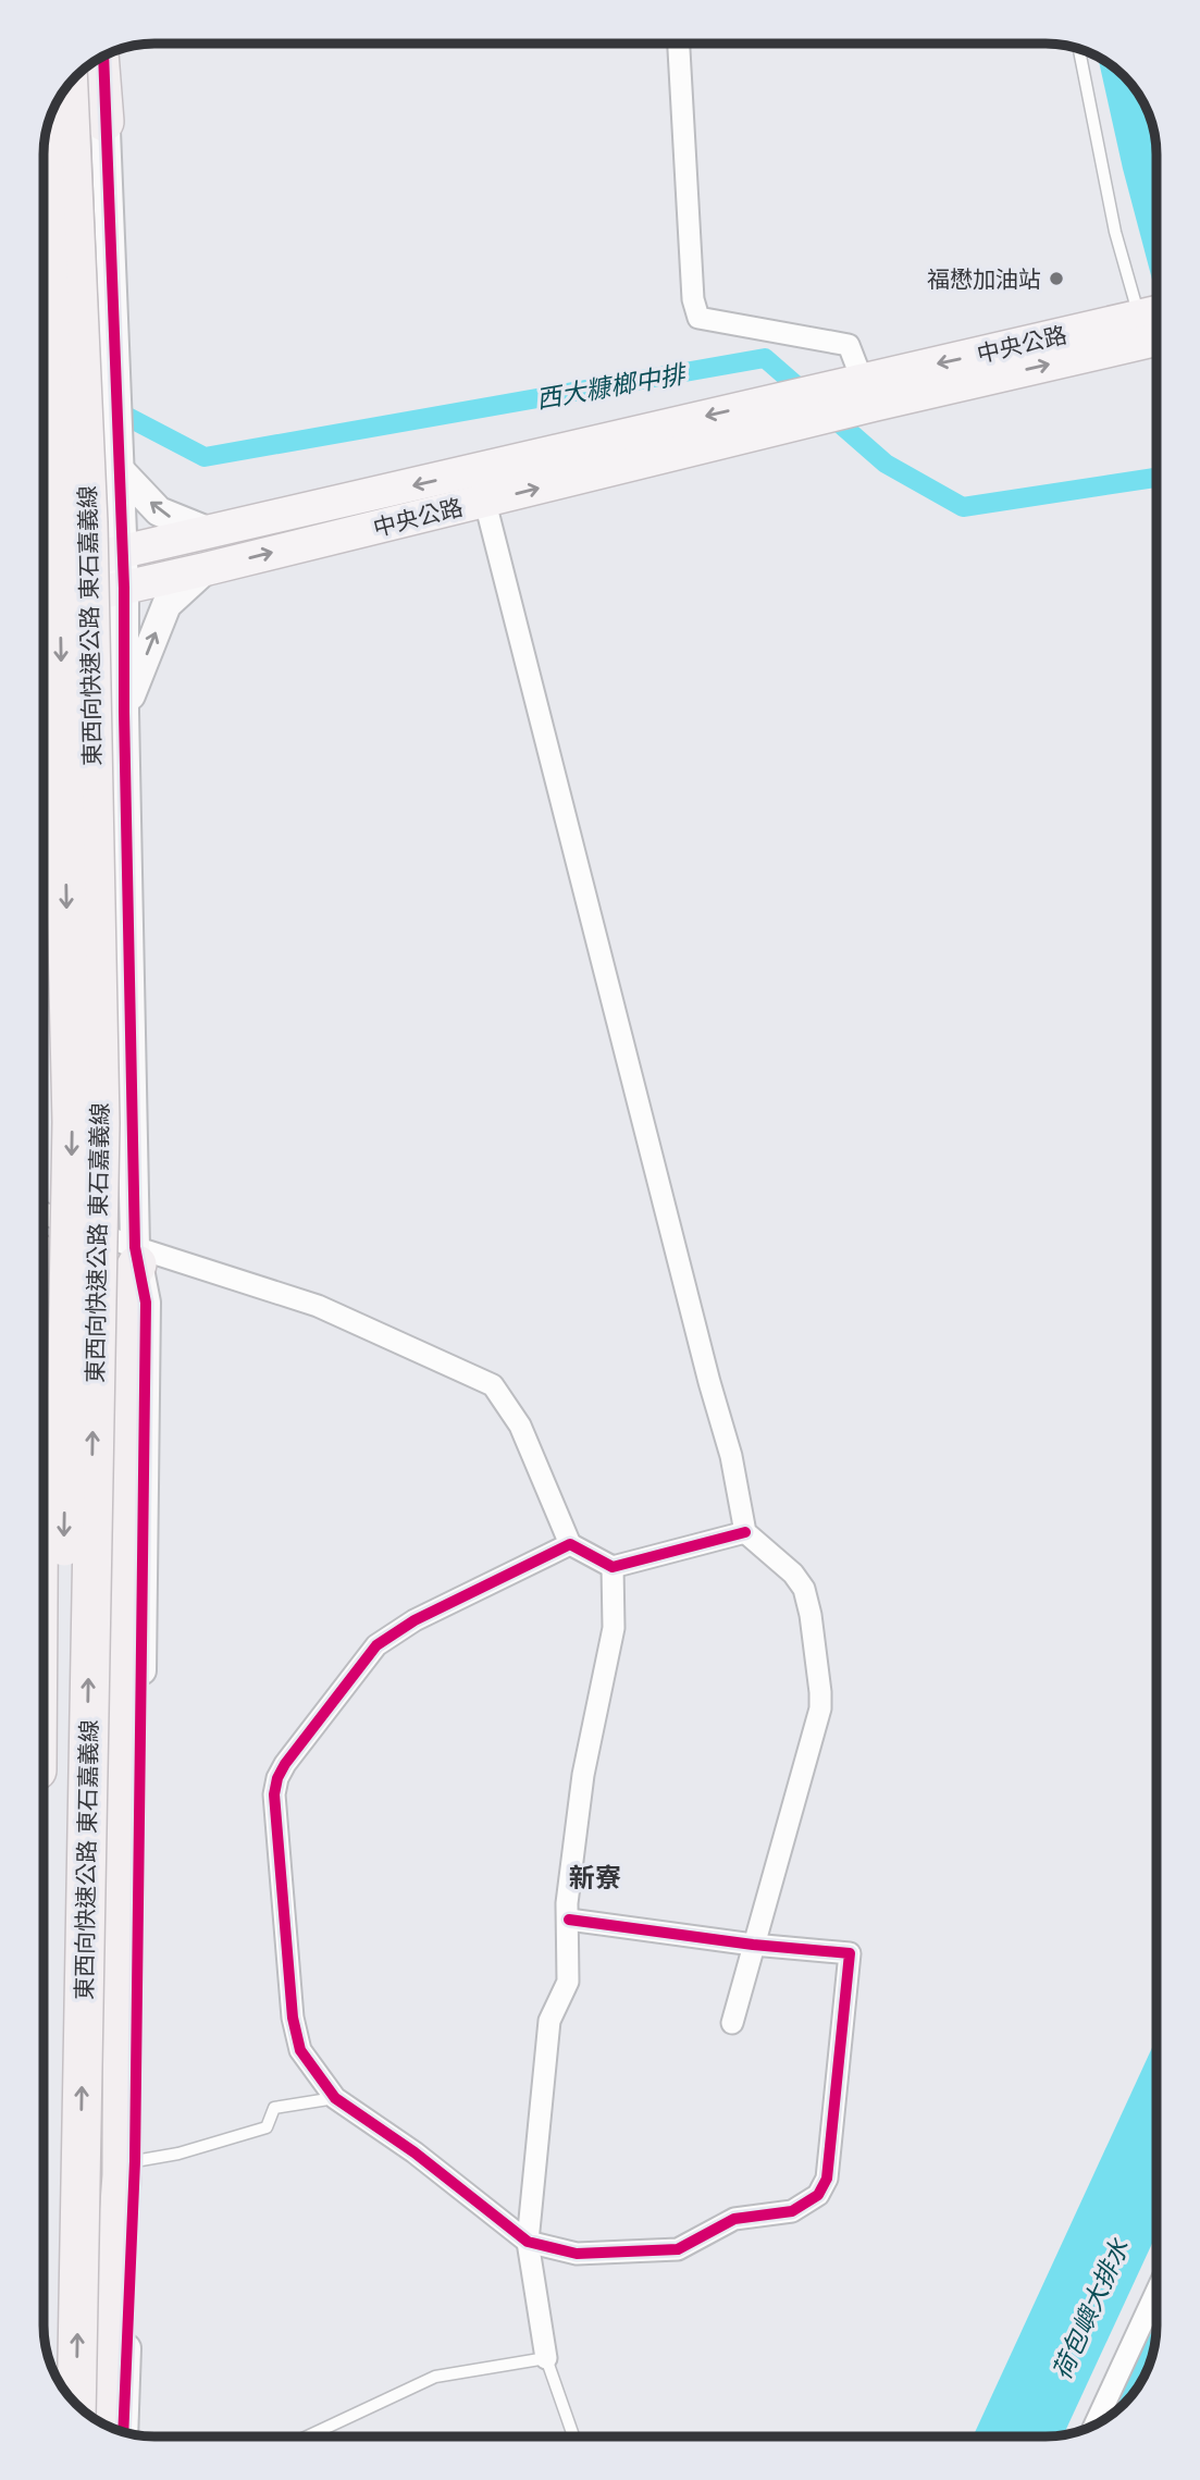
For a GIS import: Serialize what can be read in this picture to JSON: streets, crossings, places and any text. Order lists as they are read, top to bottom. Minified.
{"streets":{"highway":["東西向快速公路 東石嘉義線"],"main road":["中央公路"]},"districts":["新寮"],"water":["西大糠榔中排","荷包嶼大排水"],"places":["福懋加油站"]}
